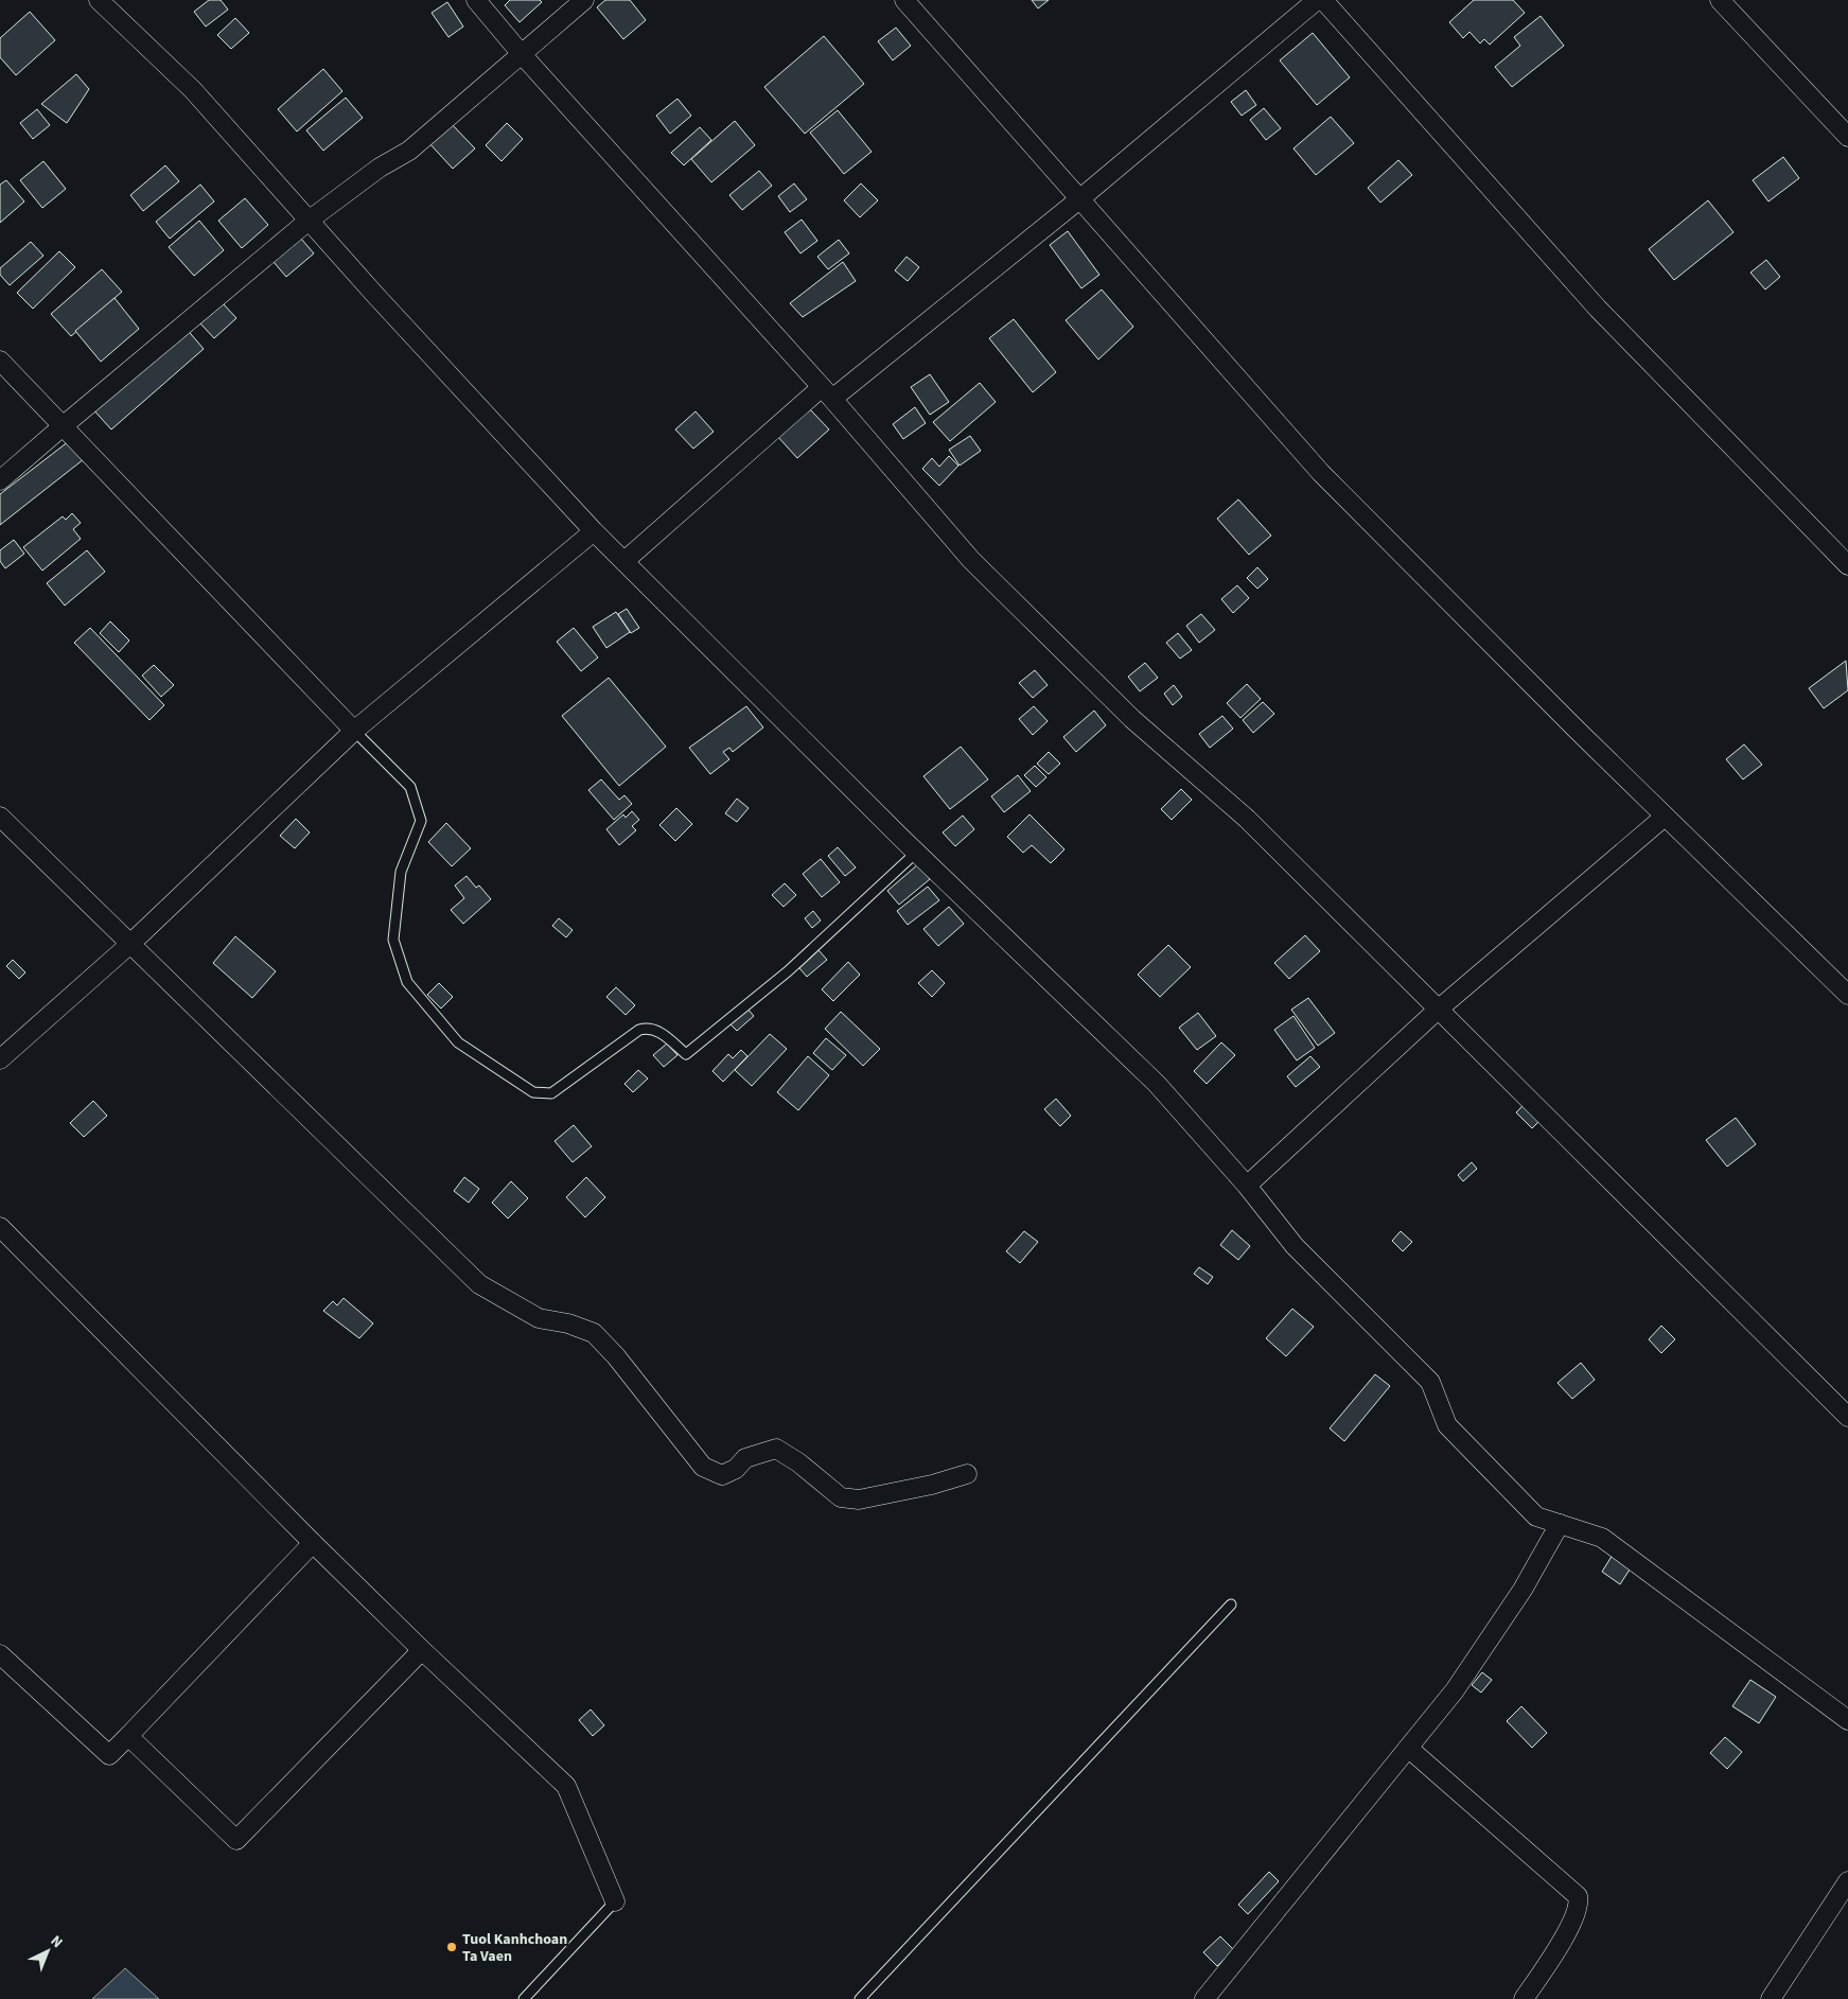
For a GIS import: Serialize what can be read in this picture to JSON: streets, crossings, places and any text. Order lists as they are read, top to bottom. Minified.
{"places":["Tuol Kanhchoan Ta Vaen"],"north":"top right"}
